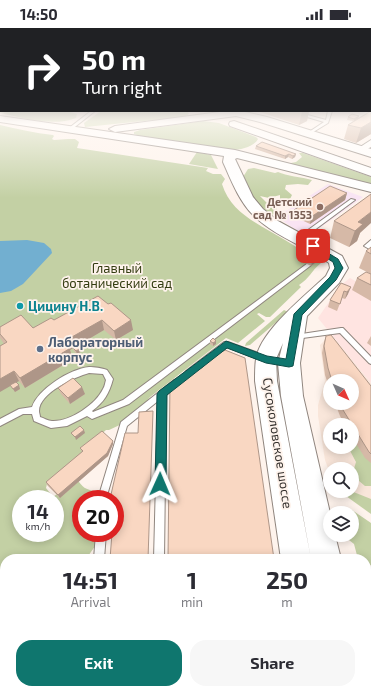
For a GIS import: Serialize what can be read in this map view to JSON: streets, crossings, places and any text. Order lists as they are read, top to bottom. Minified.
{"streets":{"main road":["Сусоколовское шоссе"]},"parks":["Главный ботанический сад"],"places":["Детский сад № 1353","Цицину Н.В.","Лабораторный корпус"],"north":"bottom right","page":{"status":"14:50","turn":["50 m","Turn right"],"speed":"14 km/h","limit":"20","eta":["14:51","Arrival","1","min","250","m"],"buttons":["Exit","Share"]}}
